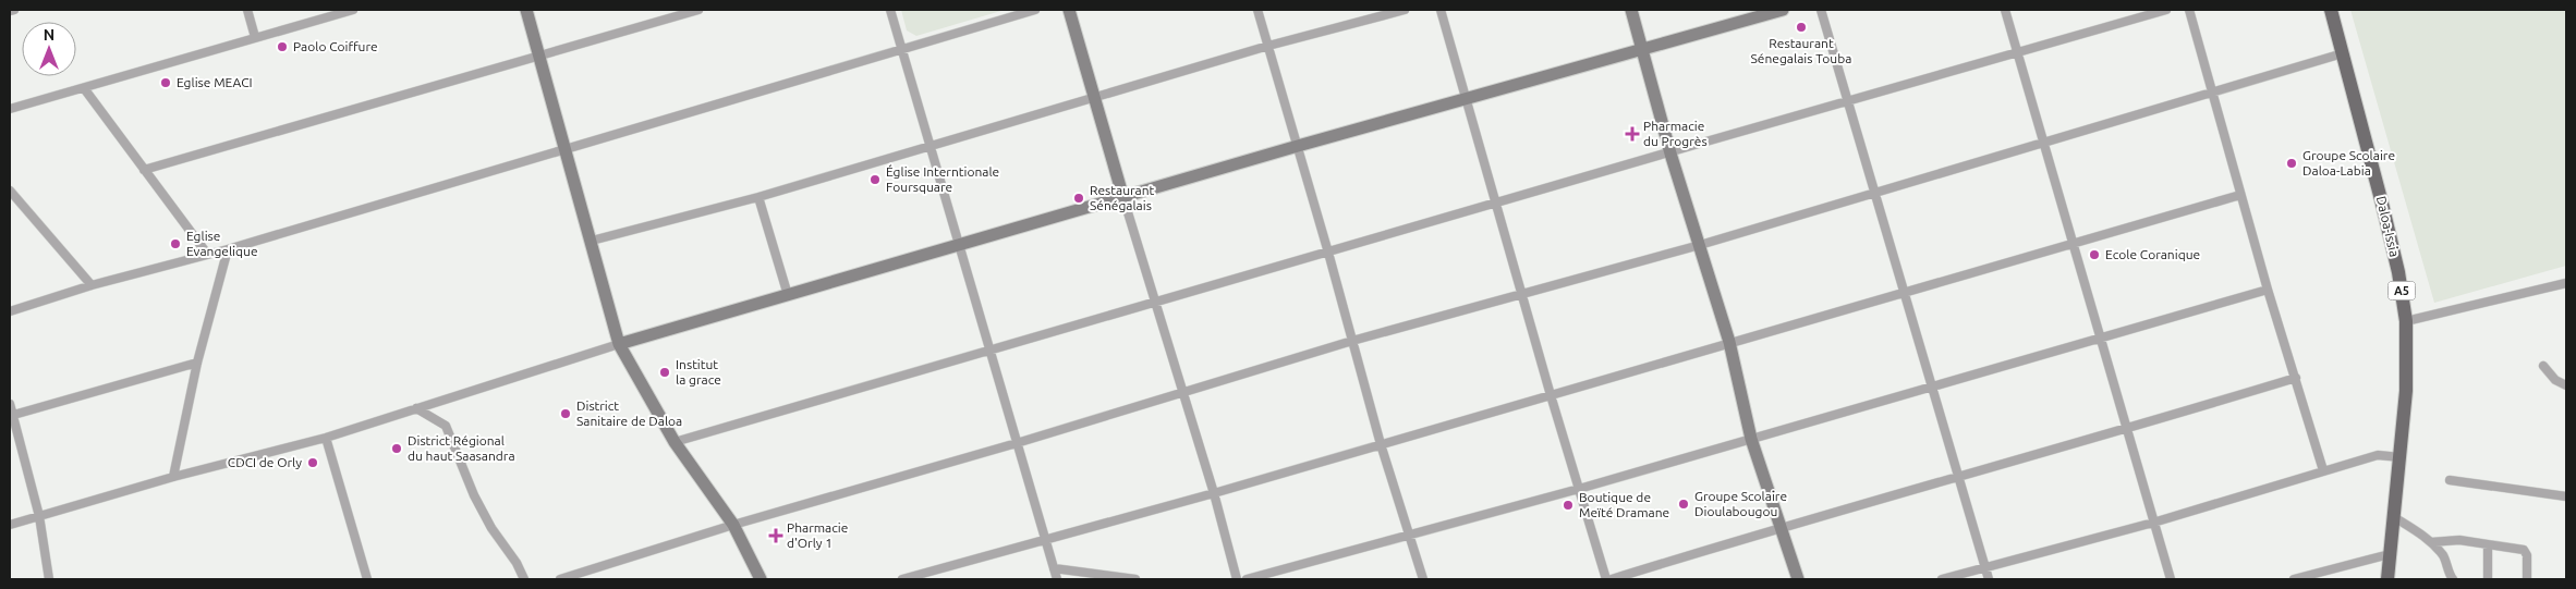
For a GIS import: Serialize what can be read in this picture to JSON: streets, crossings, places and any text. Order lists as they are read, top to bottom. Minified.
{"streets":{"main road":["Daloa-Issia","A5"]},"places":{"other":["Restaurant Sénegalais Touba","Paolo Coiffure","Eglise MEACI","Groupe Scolaire Daloa-Labia","Église Interntionale Foursquare","Restaurant Sénégalais","Eglise Evangelique","Ecole Coranique","Institut la grace","District Sanitaire de Daloa","District Régional du haut Saasandra","CDCI de Orly","Groupe Scolaire Dioulabougou","Boutique de Meïté Dramane"],"health":["Pharmacie du Progrès","Pharmacie d'Orly 1"]},"north":"top"}
